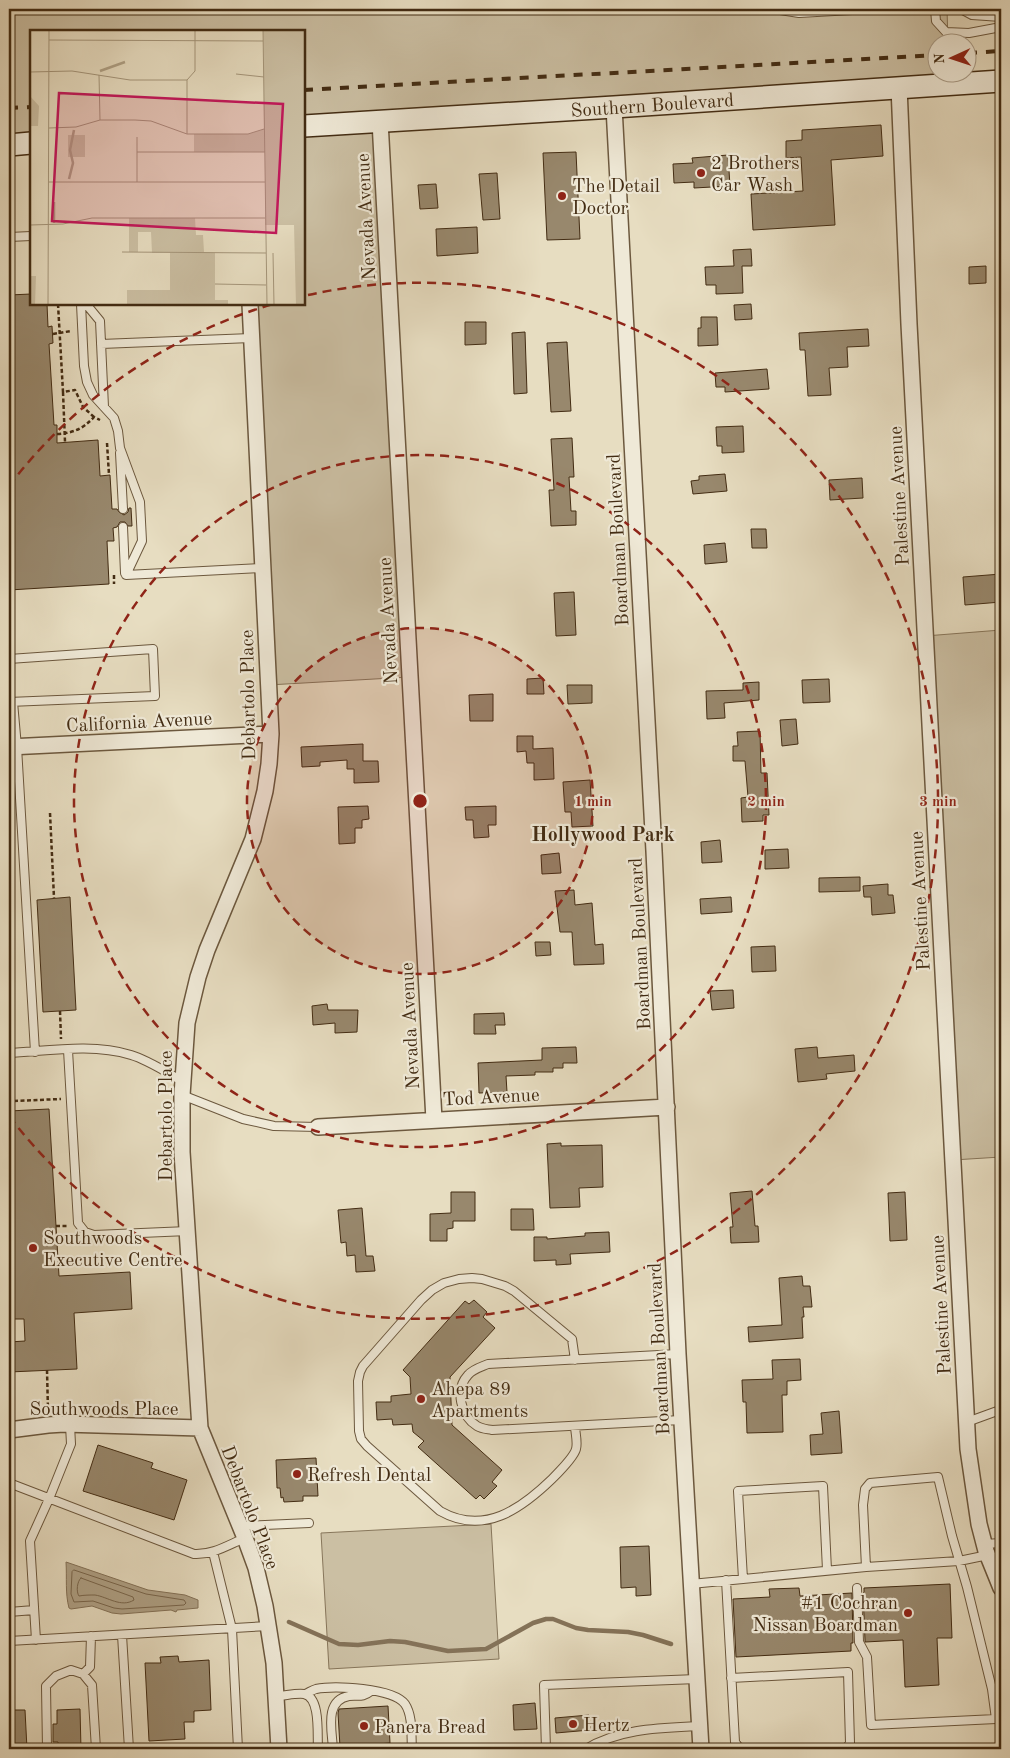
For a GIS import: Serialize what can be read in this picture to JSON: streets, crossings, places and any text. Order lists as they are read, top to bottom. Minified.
{"streets":{"street":["Southern Boulevard","Nevada Avenue","Palestine Avenue","Boardman Boulevard","Debartolo Place","California Avenue","Tod Avenue","Southwoods Place"]},"crossings":[["Southern Boulevard","Nevada Avenue"],["Southern Boulevard","Palestine Avenue"],["Southern Boulevard","Boardman Boulevard"],["Nevada Avenue","Tod Avenue"],["Boardman Boulevard","Tod Avenue"],["Debartolo Place","California Avenue"],["Debartolo Place","Southwoods Place"]],"districts":["Hollywood Park"],"places":["2 Brothers Car Wash","The Detail Doctor","Southwoods Executive Centre","Ahepa 89 Apartments","Refresh Dental","#1 Cochran Nissan Boardman","Hertz","Panera Bread"],"north":"left","rings":["1 min","2 min","3 min"]}
